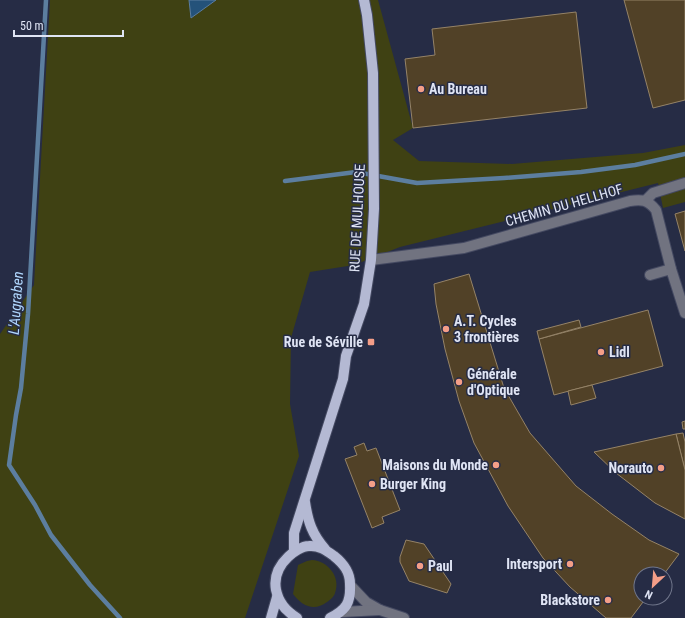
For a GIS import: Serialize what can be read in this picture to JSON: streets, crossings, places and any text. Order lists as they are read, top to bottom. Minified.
{"streets":{"main road":["RUE DE MULHOUSE"],"street":["CHEMIN DU HELLHOF"]},"crossings":[["CHEMIN DU HELLHOF","RUE DE MULHOUSE"]],"water":["L'Augraben"],"places":{"other":["Au Bureau","A.T. Cycles 3 frontières","Lidl","Générale d'Optique","Maisons du Monde","Norauto","Burger King","Intersport","Paul","Blackstore"],"transit":["Rue de Séville"]},"scale_bar":"50 m","north":"bottom left"}
